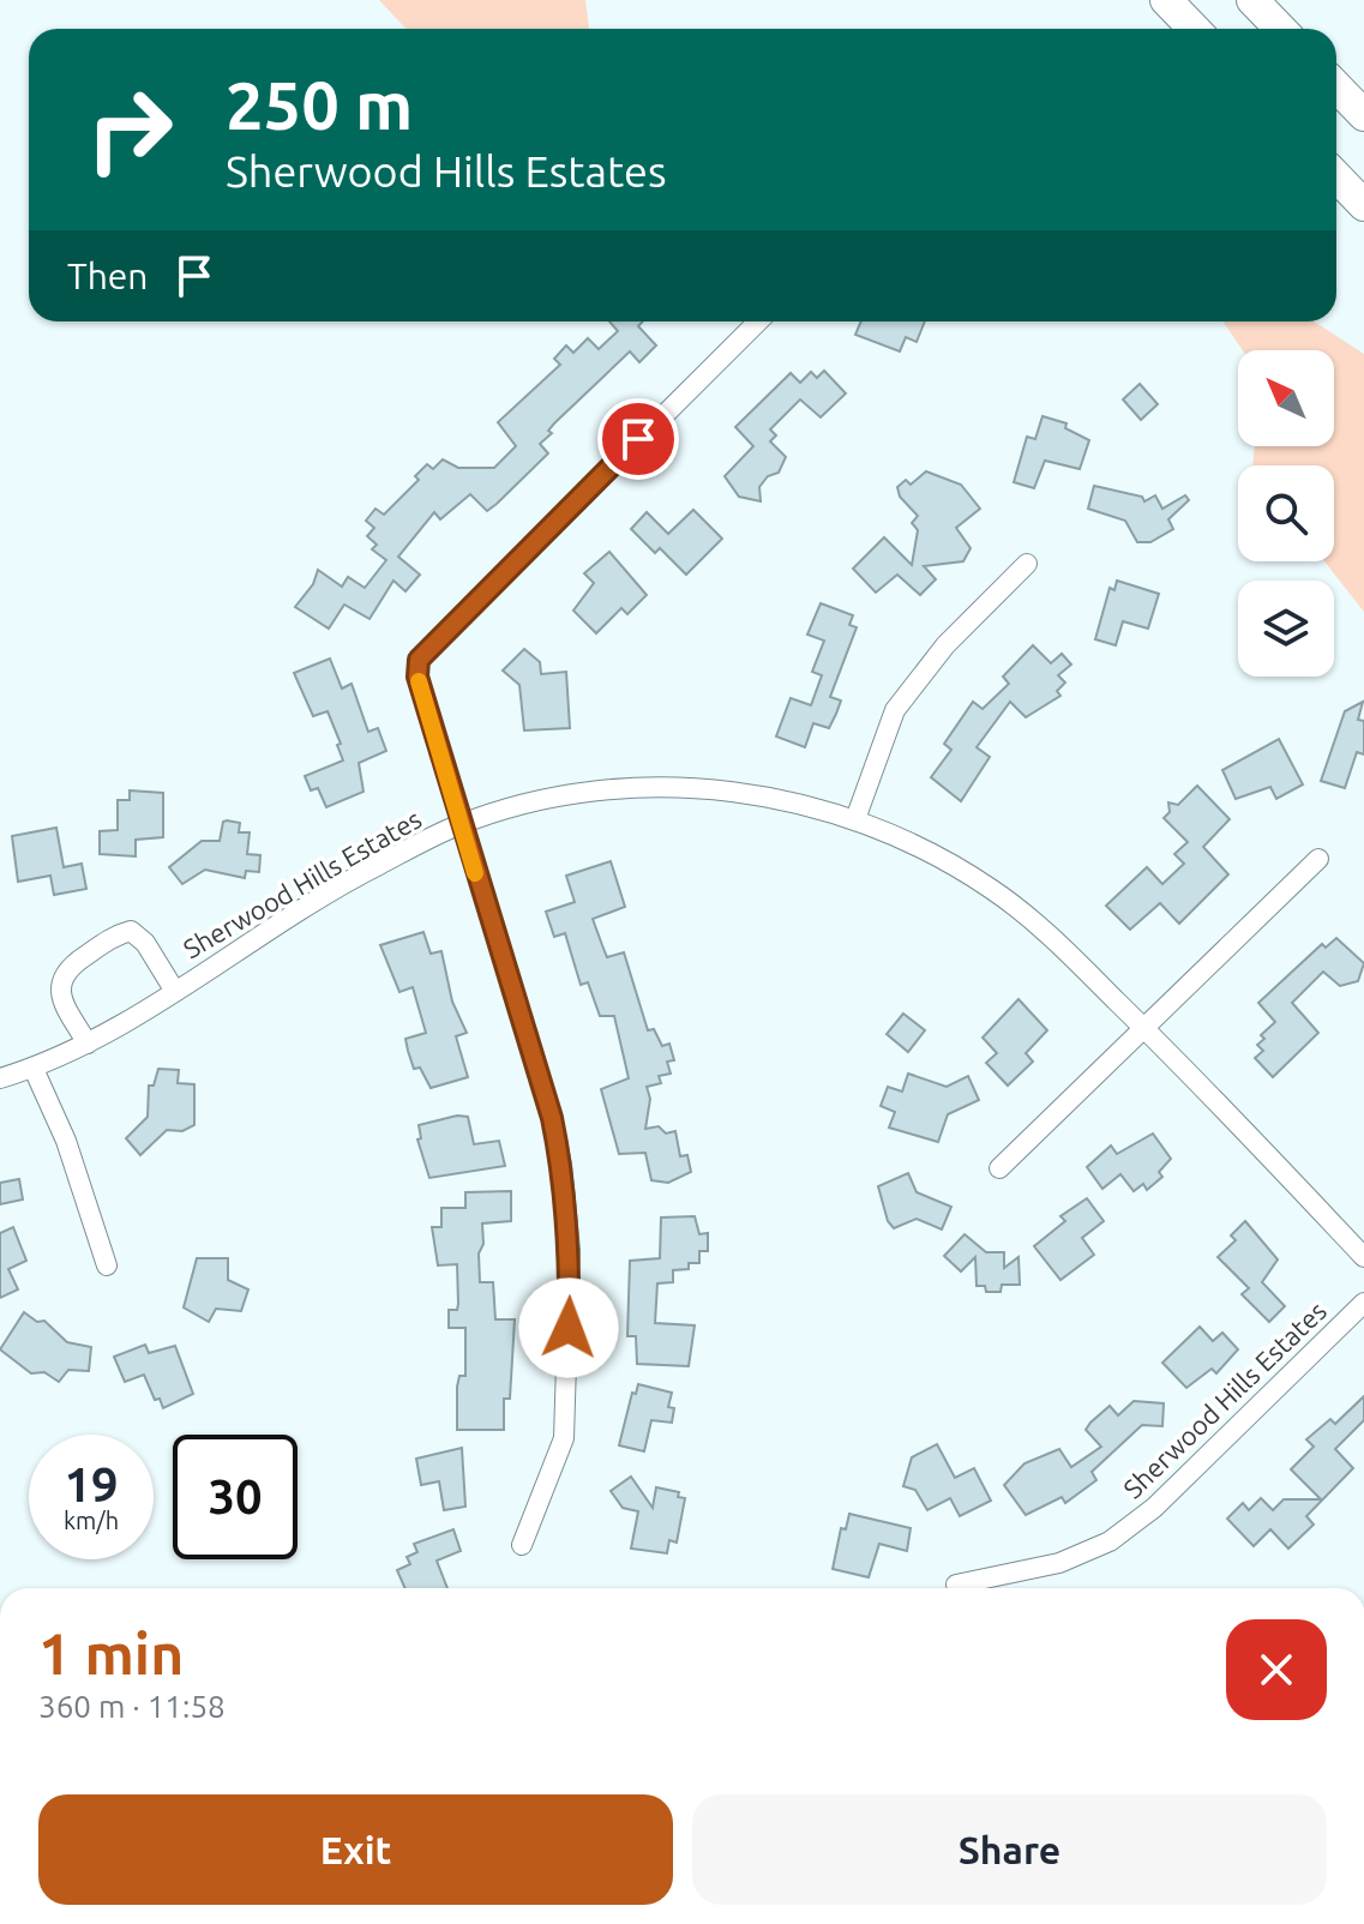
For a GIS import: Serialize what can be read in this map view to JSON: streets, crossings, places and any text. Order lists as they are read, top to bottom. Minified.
{"streets":{"street":["Sherwood Hills Estates"]},"north":"top left","page":{"turn":["250 m","Sherwood Hills Estates"],"then":"Then","speed":"19 km/h","limit":"30","heading":["1 min","360 m · 11:58"],"buttons":["Exit","Share"]}}
